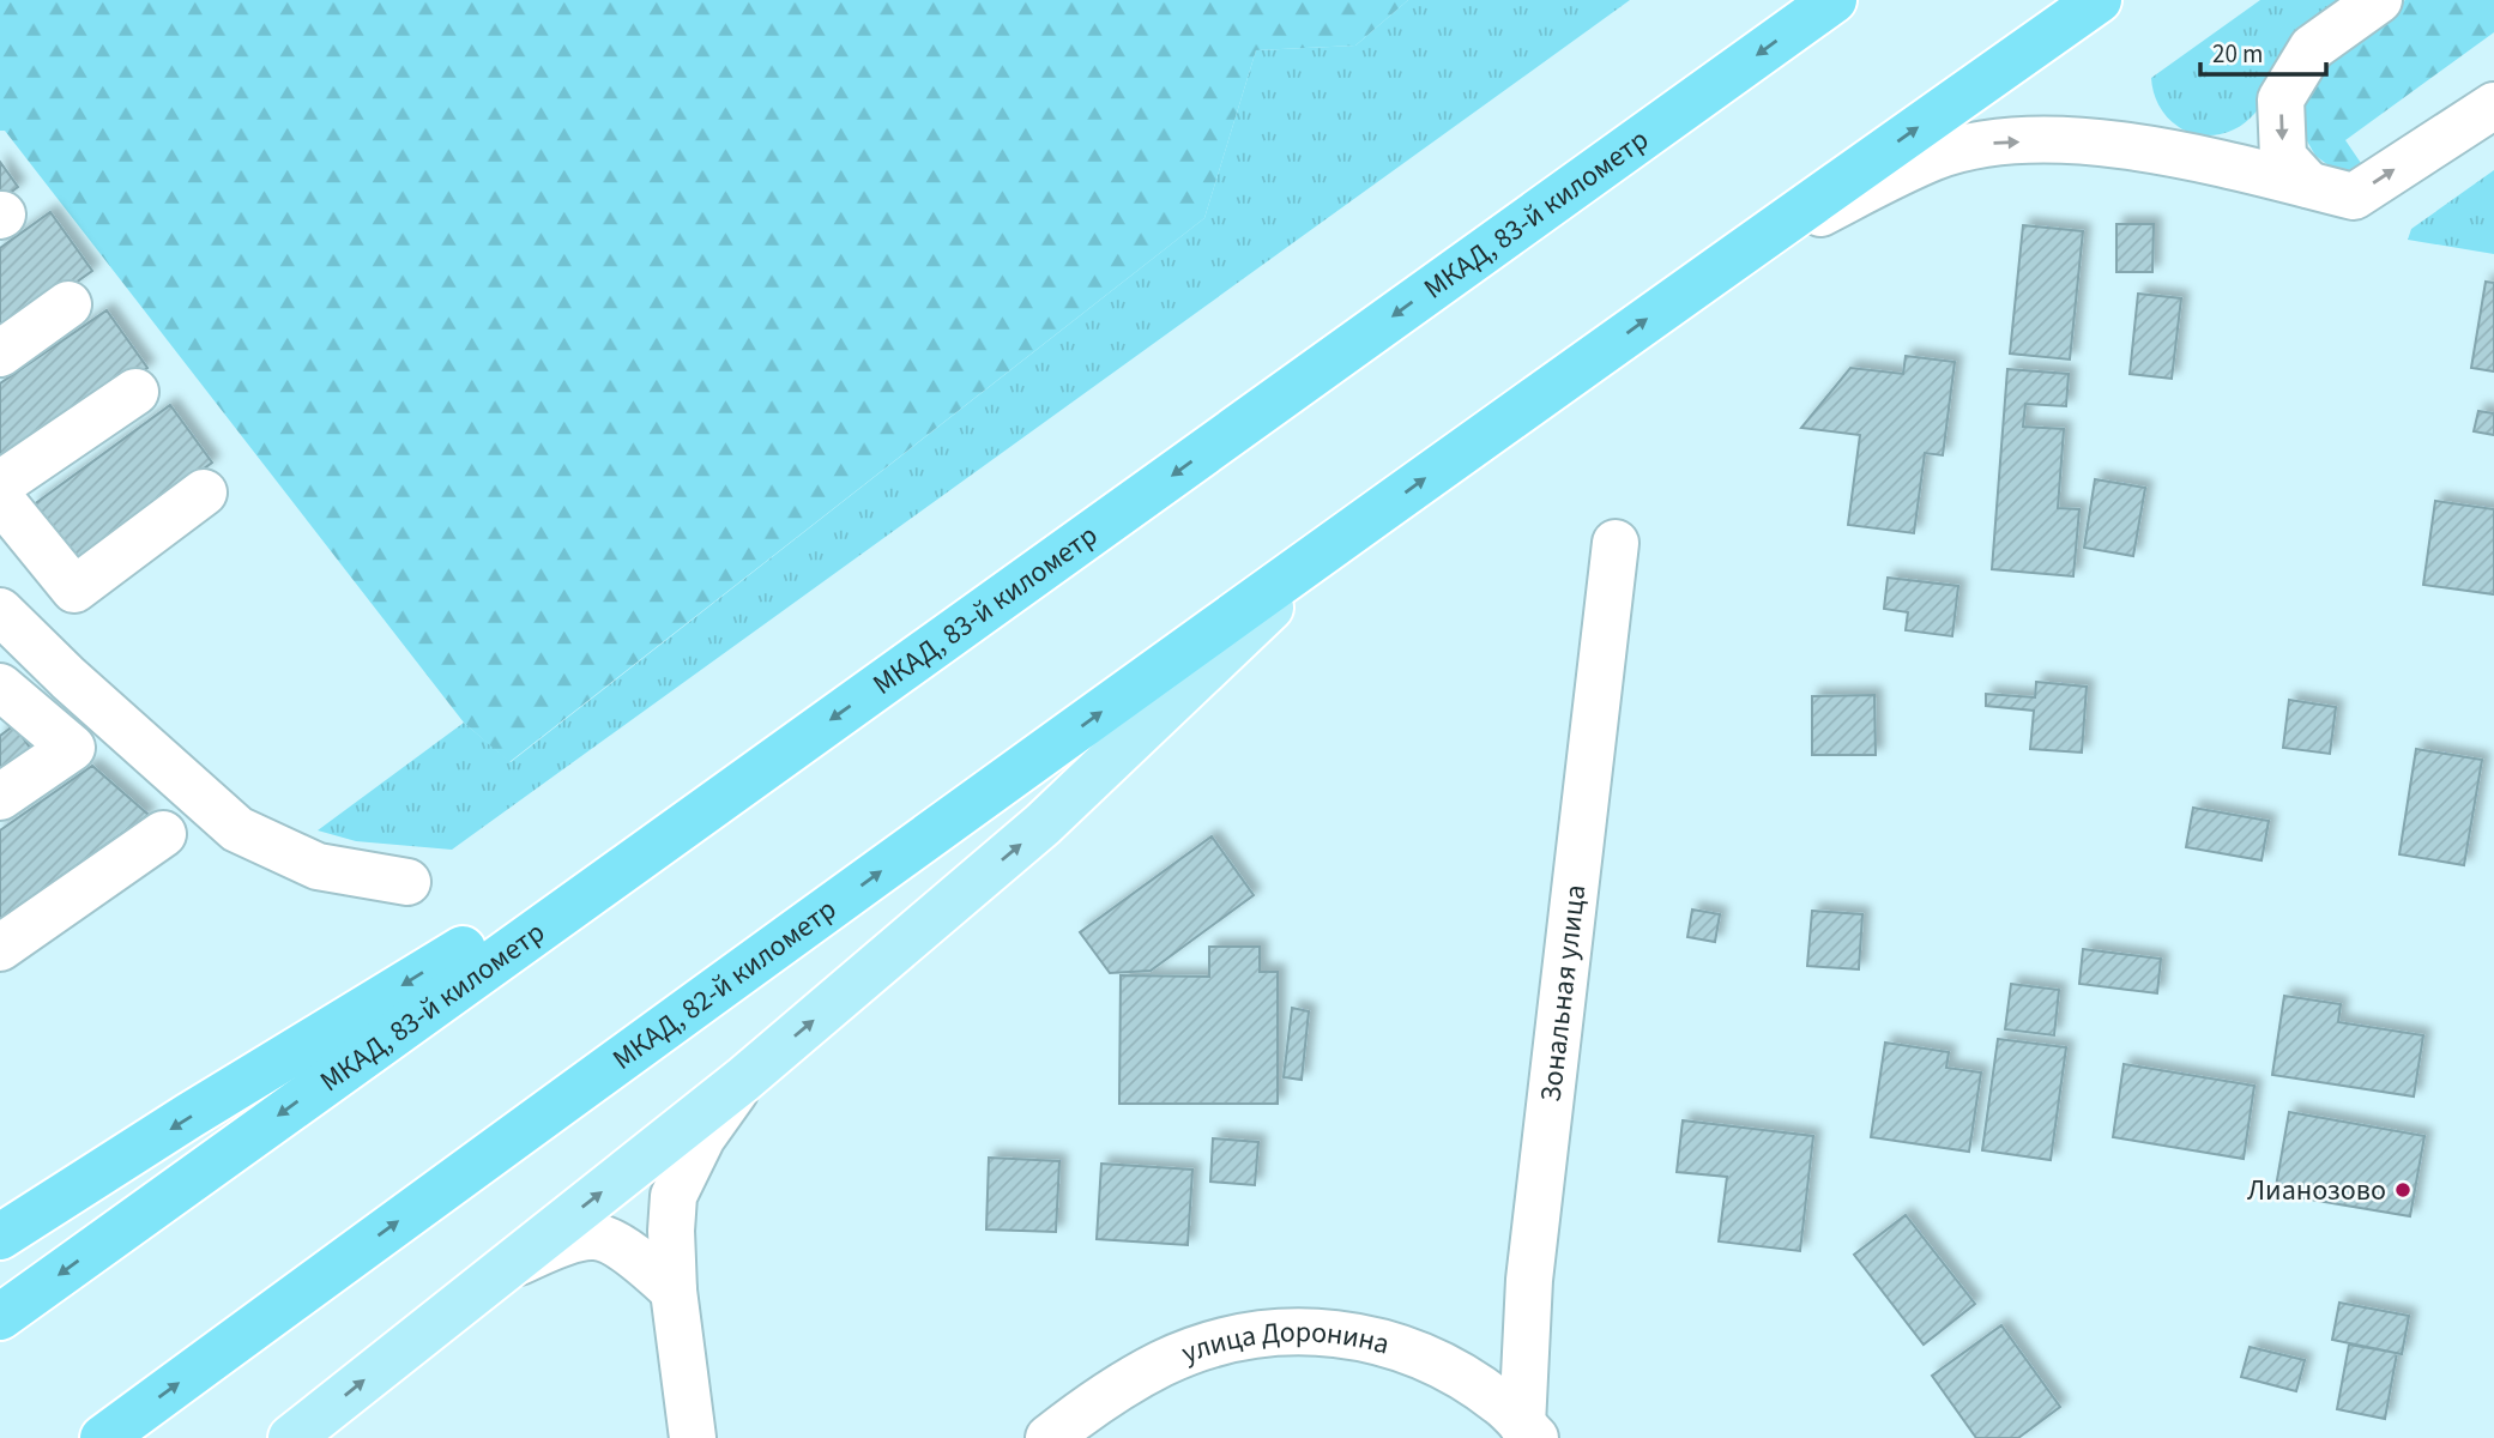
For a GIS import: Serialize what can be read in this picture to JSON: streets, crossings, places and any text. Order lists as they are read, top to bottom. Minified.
{"streets":{"highway":["МКАД, 83-й километр","МКАД, 82-й километр"],"street":["Зональная улица","улица Доронина"]},"crossings":[["Зональная улица","улица Доронина"]],"places":["Лианозово"],"scale_bar":"20 m"}
